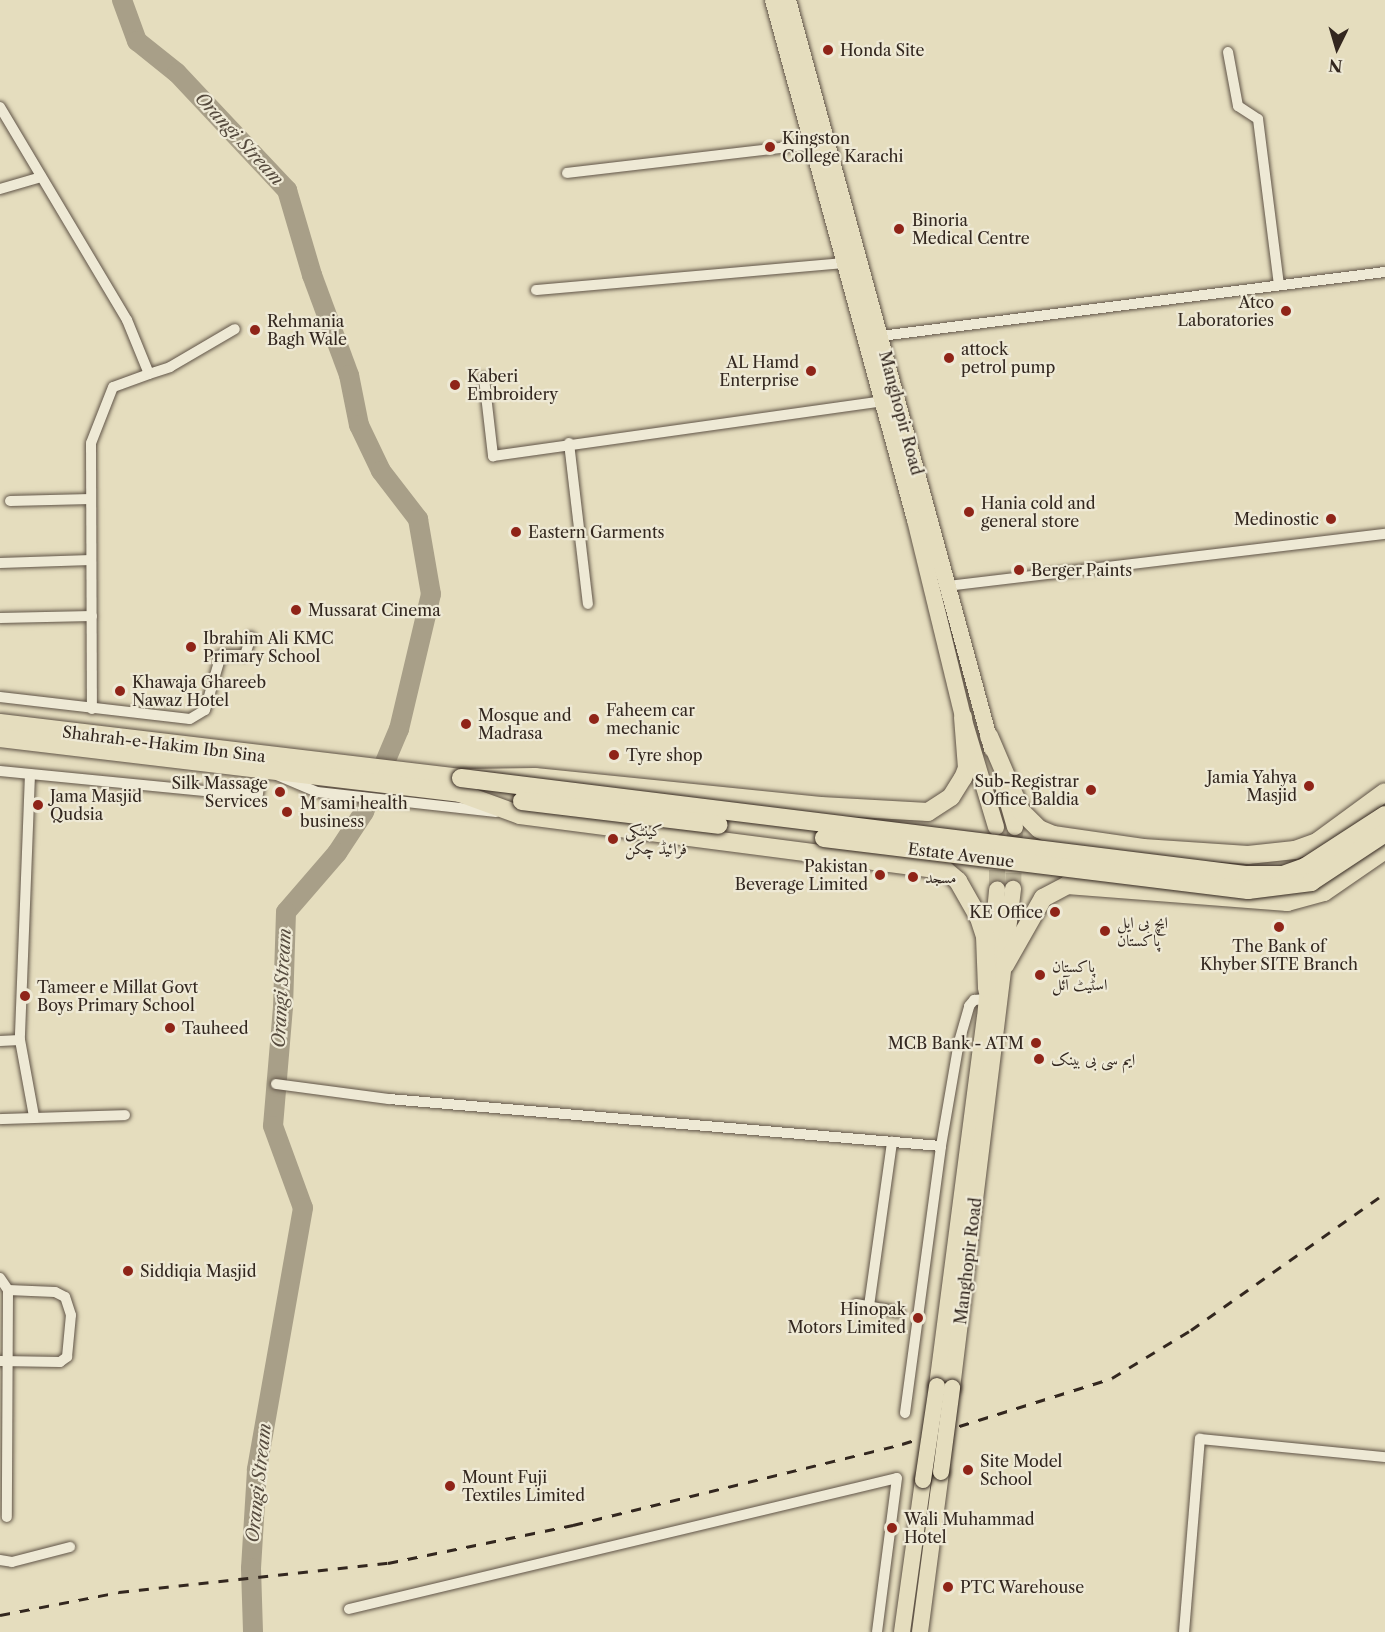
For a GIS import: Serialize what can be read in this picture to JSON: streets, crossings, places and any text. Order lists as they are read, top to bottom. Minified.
{"streets":{"highway":["Shahrah-e-Hakim Ibn Sina","Estate Avenue"],"main road":["Manghopir Road"]},"water":["Orangi Stream"],"places":["Honda Site","Kingston College Karachi","Binoria Medical Centre","Atco Laboratories","Rehmania Bagh Wale","attock petrol pump","AL Hamd Enterprise","Kaberi Embroidery","Hania cold and general store","Medinostic","Eastern Garments","Berger Paints","Mussarat Cinema","Ibrahim Ali KMC Primary School","Khawaja Ghareeb Nawaz Hotel","Faheem car mechanic","Mosque and Madrasa","Tyre shop","Jamia Yahya Masjid","Sub-Registrar Office Baldia","Silk Massage Services","Jama Masjid Qudsia","M sami health business","کینٹکی فرائیڈ چکن","Pakistan Beverage Limited","مسجد","KE Office","The Bank of Khyber SITE Branch","ایچ بی ایل پاکستان","پاکستان اسٹیٹ آئل","Tameer e Millat Govt Boys Primary School","Tauheed","MCB Bank - ATM","ایم سی بی بینک","Siddiqia Masjid","Hinopak Motors Limited","Site Model School","Mount Fuji Textiles Limited","Wali Muhammad Hotel","PTC Warehouse"],"north":"bottom"}
